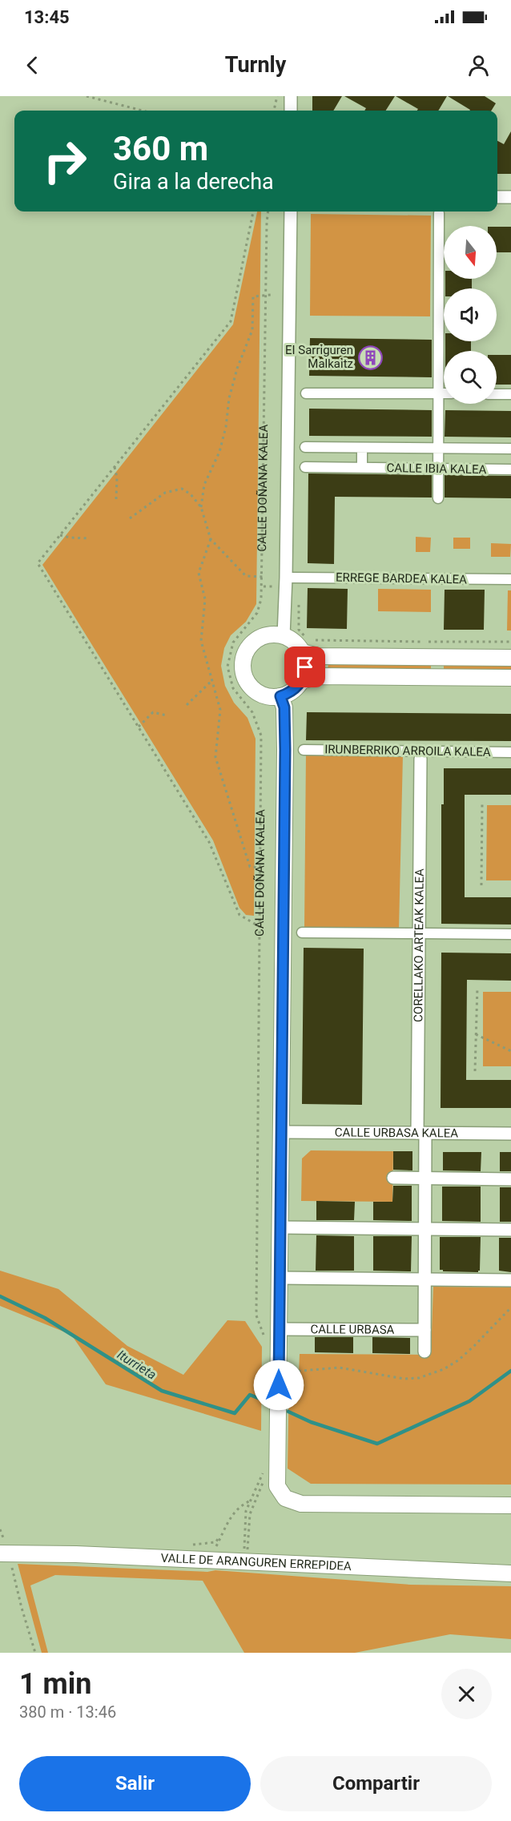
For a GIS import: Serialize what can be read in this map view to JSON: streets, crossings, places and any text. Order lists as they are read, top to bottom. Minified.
{"streets":{"street":["CALLE IBIA KALEA","CALLE DOÑANA KALEA","ERREGE BARDEA KALEA","IRUNBERRIKO ARROILA KALEA","CORELLAKO ARTEAK KALEA","CALLE URBASA KALEA","CALLE URBASA","VALLE DE ARANGUREN ERREPIDEA"]},"crossings":[["CALLE DOÑANA KALEA","CALLE URBASA KALEA"],["CALLE DOÑANA KALEA","CALLE URBASA"],["CORELLAKO ARTEAK KALEA","CALLE URBASA KALEA"]],"water":["Iturrieta"],"places":{"building":["EI Sarriguren Malkaitz"]},"north":"bottom","page":{"status":"13:45","header":"Turnly","turn":["360 m","Gira a la derecha"],"heading":["1 min","380 m · 13:46"],"buttons":["Salir","Compartir"]}}
